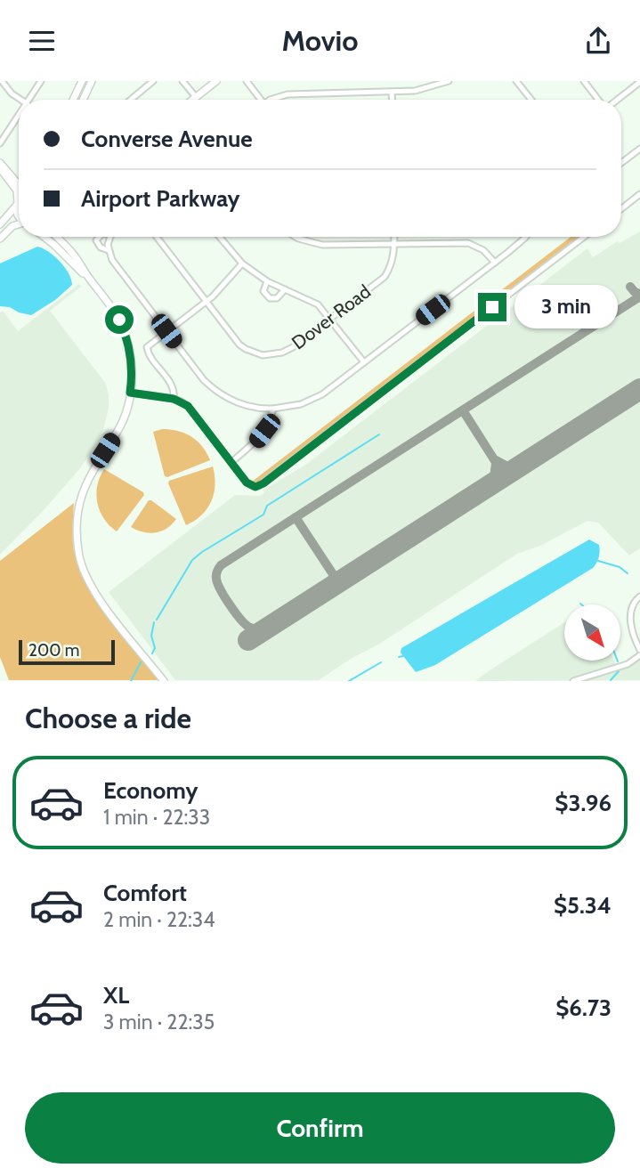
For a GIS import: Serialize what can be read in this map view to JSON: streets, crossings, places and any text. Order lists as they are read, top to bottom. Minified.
{"streets":{"street":["Dover Road"]},"scale_bar":"200 m","north":"bottom right","page":{"header":"Movio","banner":["Converse Avenue","Airport Parkway"],"bubble":"3 min","scale":"200 m","heading":"Choose a ride","list":[{"name":"Economy","note":"1 min · 22:33","value":"$3.96"},{"name":"Comfort","note":"2 min · 22:34","value":"$5.34"},{"name":"XL","note":"3 min · 22:35","value":"$6.73"}],"buttons":"Confirm"}}
